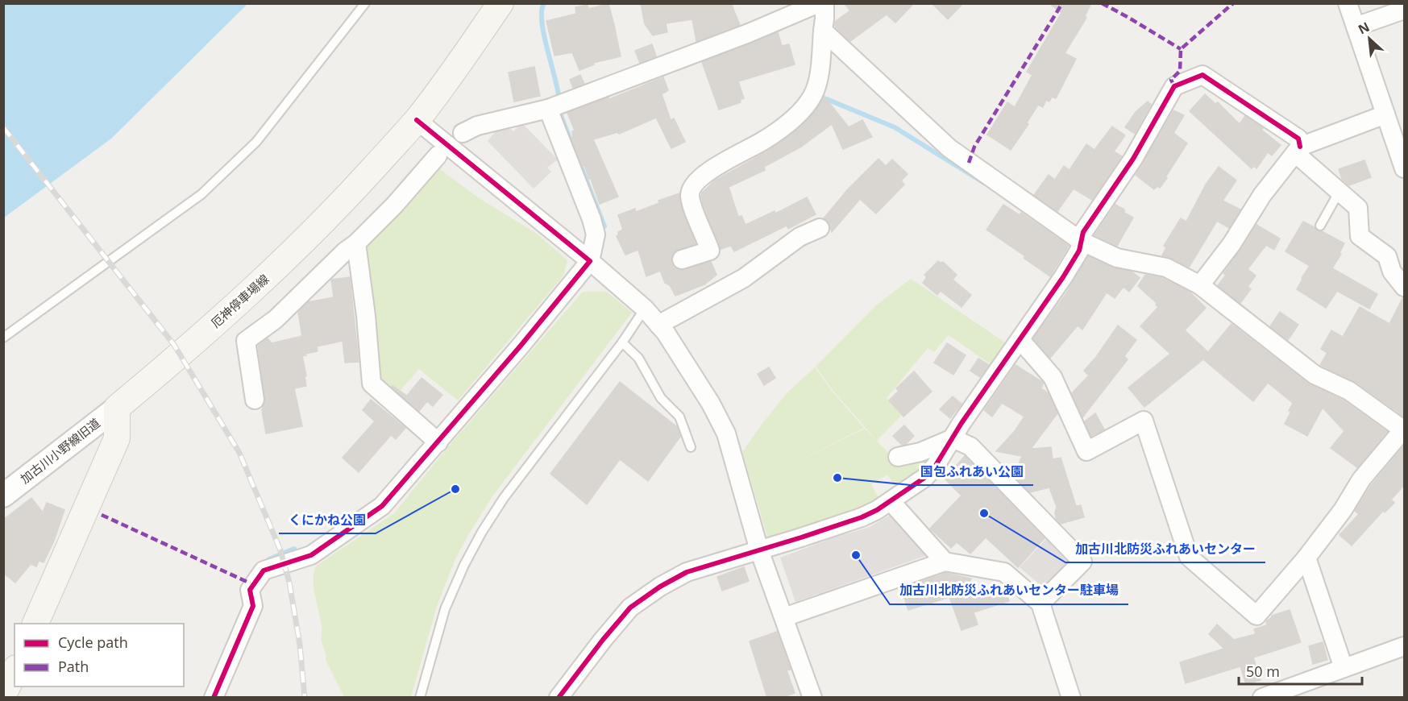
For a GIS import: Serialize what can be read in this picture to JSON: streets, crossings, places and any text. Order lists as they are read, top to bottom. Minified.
{"streets":{"main road":["厄神停車場線"],"street":["加古川小野線旧道"]},"crossings":[["厄神停車場線","加古川小野線旧道"]],"places":["国包ふれあい公園","くにかね公園","加古川北防災ふれあいセンター","加古川北防災ふれあいセンター駐車場"],"legend":["Cycle path","Path"],"scale_bar":"50 m","north":"top left"}
